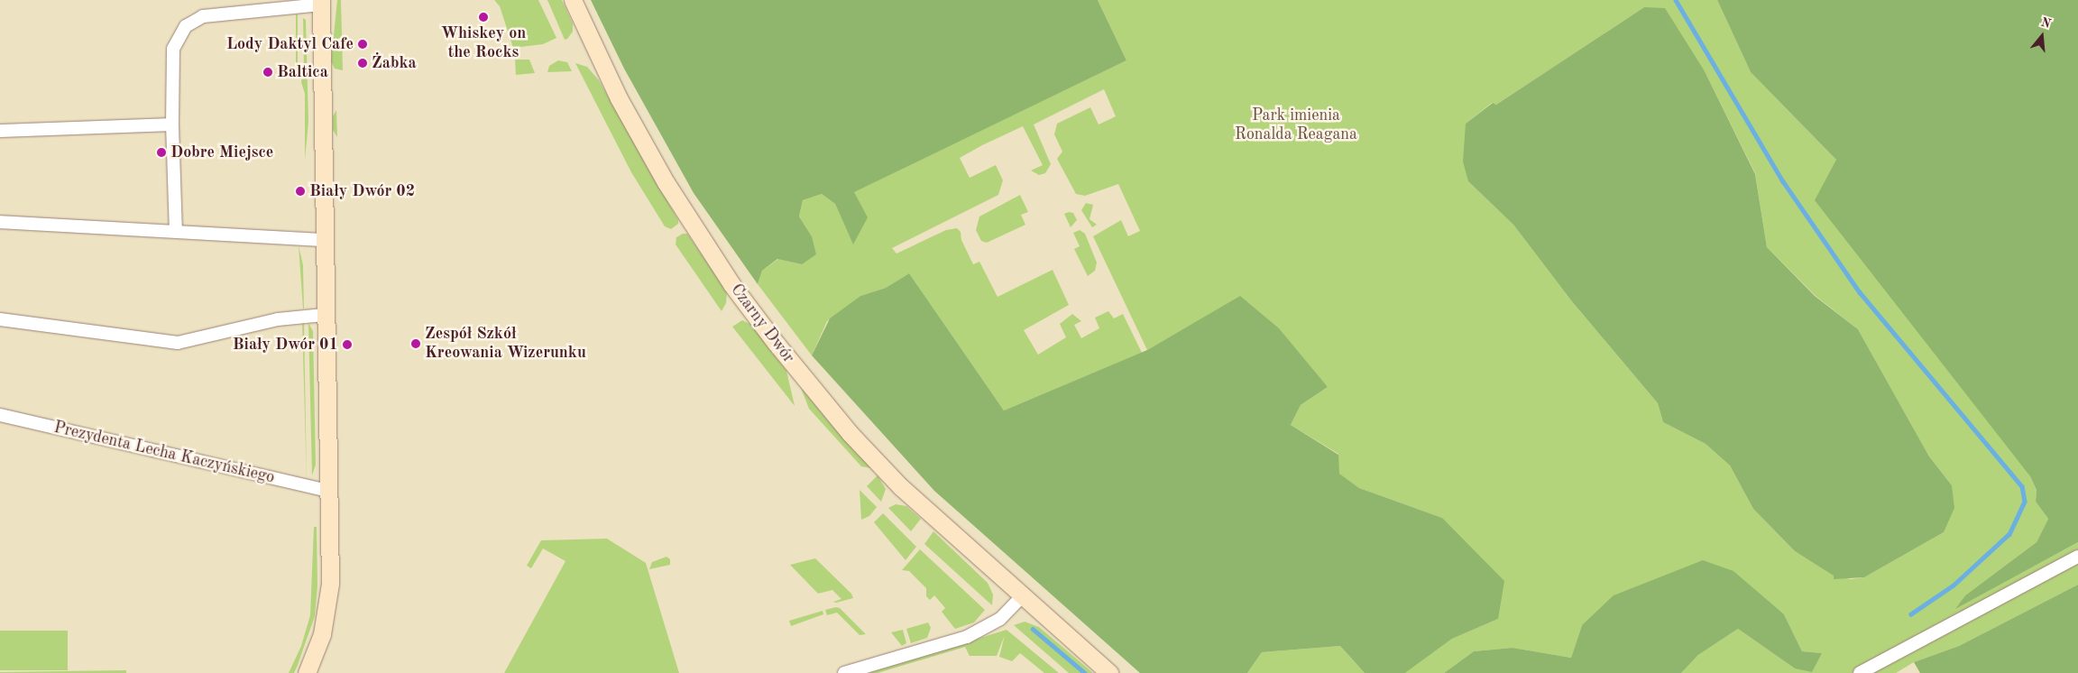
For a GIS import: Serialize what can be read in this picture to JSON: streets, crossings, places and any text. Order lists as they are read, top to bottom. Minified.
{"streets":{"main road":["Czarny Dwór"],"street":["Prezydenta Lecha Kaczyńskiego"]},"parks":["Park imienia Ronalda Reagana"],"places":["Whiskey on the Rocks","Lody Daktyl Cafe","Żabka","Baltica","Dobre Miejsce","Biały Dwór 02","Zespół Szkół Kreowania Wizerunku","Biały Dwór 01"],"north":"top"}
